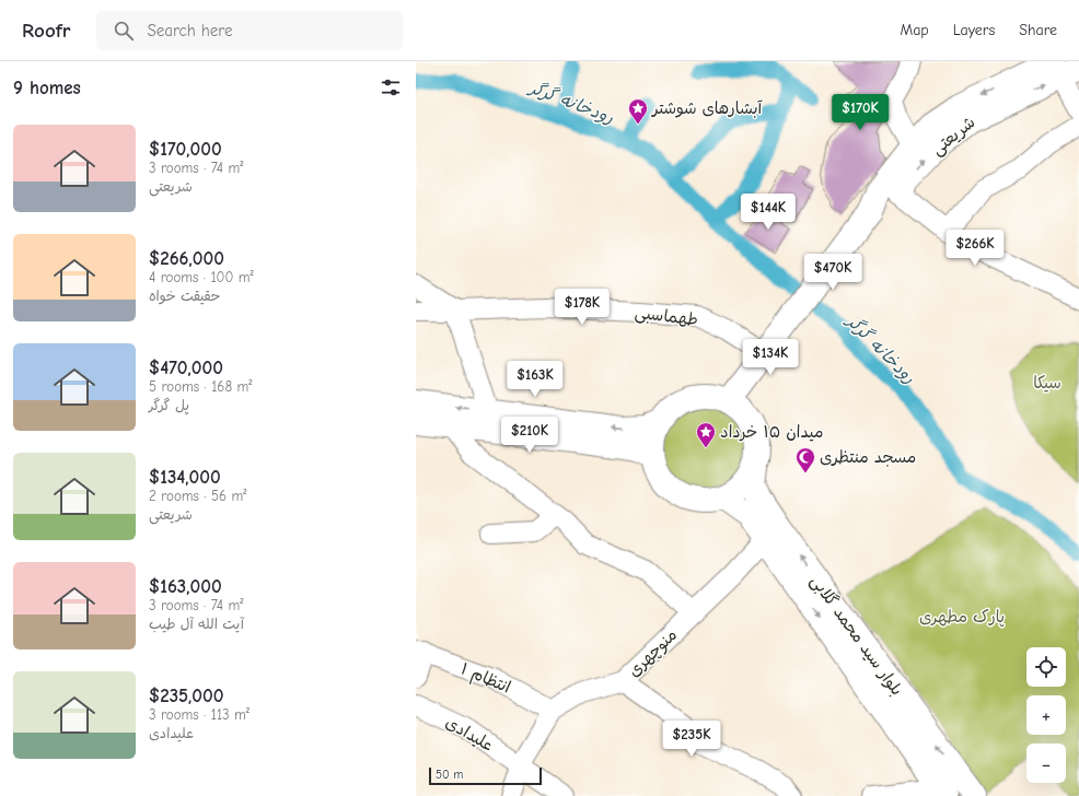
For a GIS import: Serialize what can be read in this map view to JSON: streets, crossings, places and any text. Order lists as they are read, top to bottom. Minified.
{"streets":{"main road":["شریعتی","بلوار سید محمد گلابی"],"street":["طهماسبی","منوچهری","انتظام ۱","علیدادی"]},"crossings":[["بلوار سید محمد گلابی","منوچهری"],["منوچهری","انتظام ۱"],["منوچهری","علیدادی"]],"water":["رودخانه گرگر"],"parks":["سیکا","پارک مطهری"],"places":{"place":["آبشارهای شوشتر","میدان ۱۵ خرداد"],"mosque":["مسجد منتظری"]},"scale_bar":"50 m","page":{"header":"Roofr","search":"Search here","nav":["Map","Layers","Share"],"heading":"9 homes","price":["$170K","$144K","$266K","$470K","$178K","$134K","$163K","$210K","$235K"],"list":[{"name":"$170,000","note":"3 rooms · 74 m² · شریعتی"},{"name":"$266,000","note":"4 rooms · 100 m² · حقیقت خواه"},{"name":"$470,000","note":"5 rooms · 168 m² · پل گرگر"},{"name":"$134,000","note":"2 rooms · 56 m² · شریعتی"},{"name":"$163,000","note":"3 rooms · 74 m² · آیت الله آل طیب"},{"name":"$235,000","note":"3 rooms · 113 m² · علیدادی"}],"map_buttons":["+","−"],"scale":"50 m"}}
